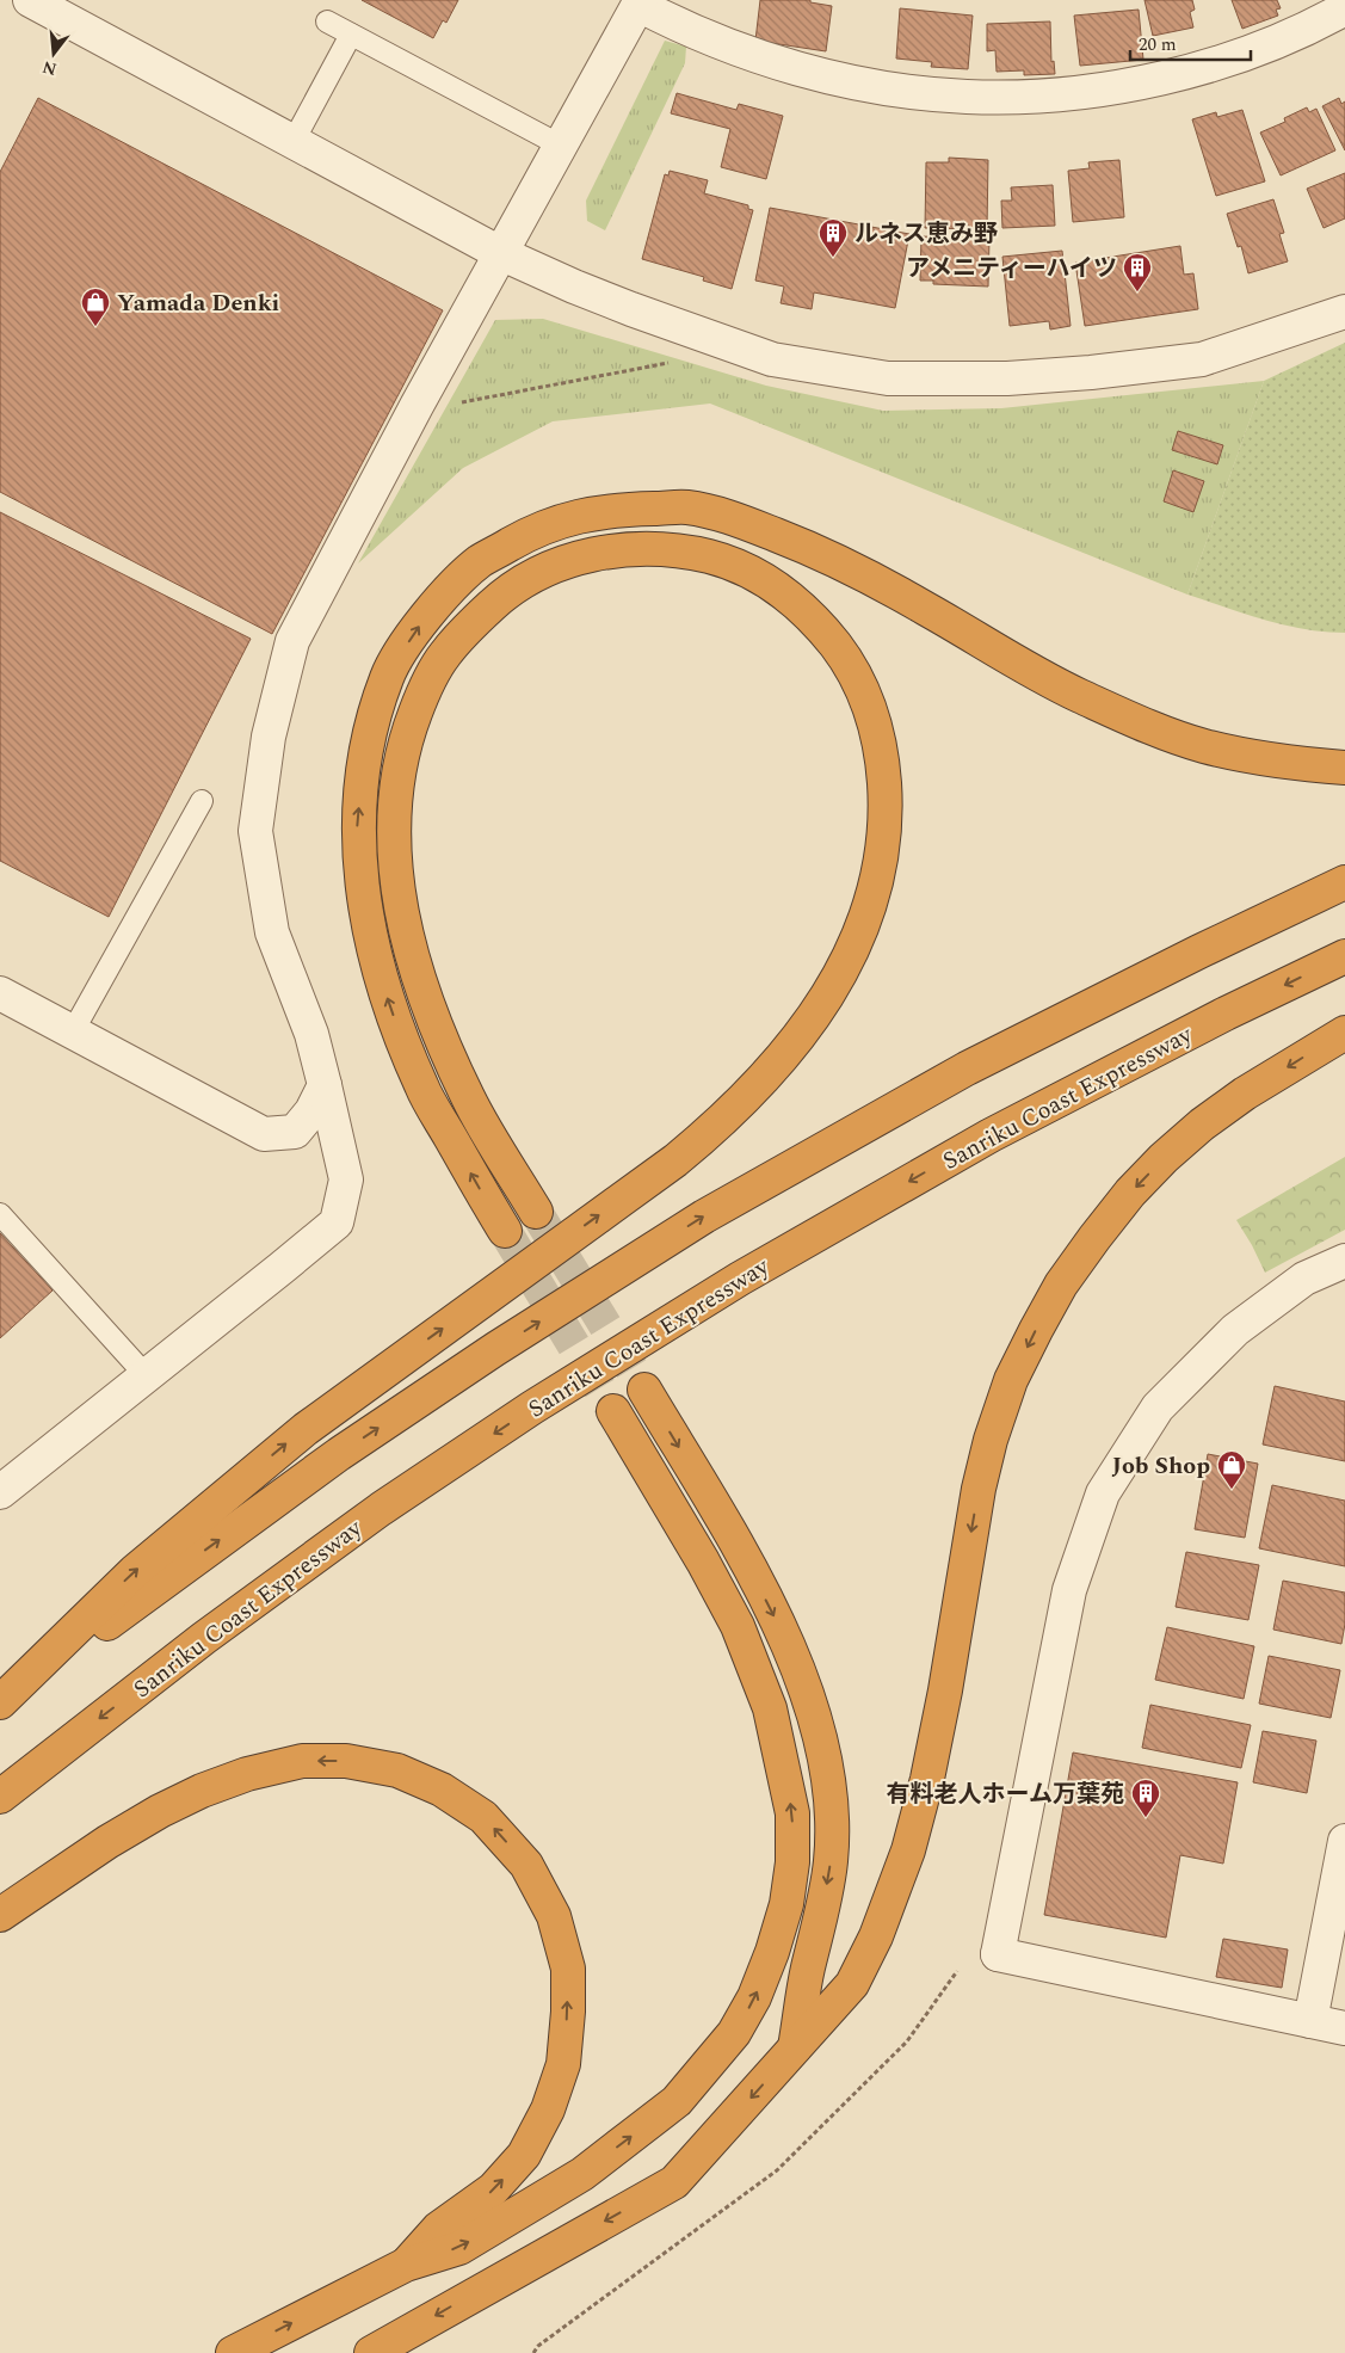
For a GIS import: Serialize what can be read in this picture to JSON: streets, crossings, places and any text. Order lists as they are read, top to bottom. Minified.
{"streets":{"highway":["Sanriku Coast Expressway"]},"places":{"building":["ルネス恵み野","アメニティーハイツ","有料老人ホーム万葉苑"],"shop":["Yamada Denki","Job Shop"]},"scale_bar":"20 m","north":"bottom"}
